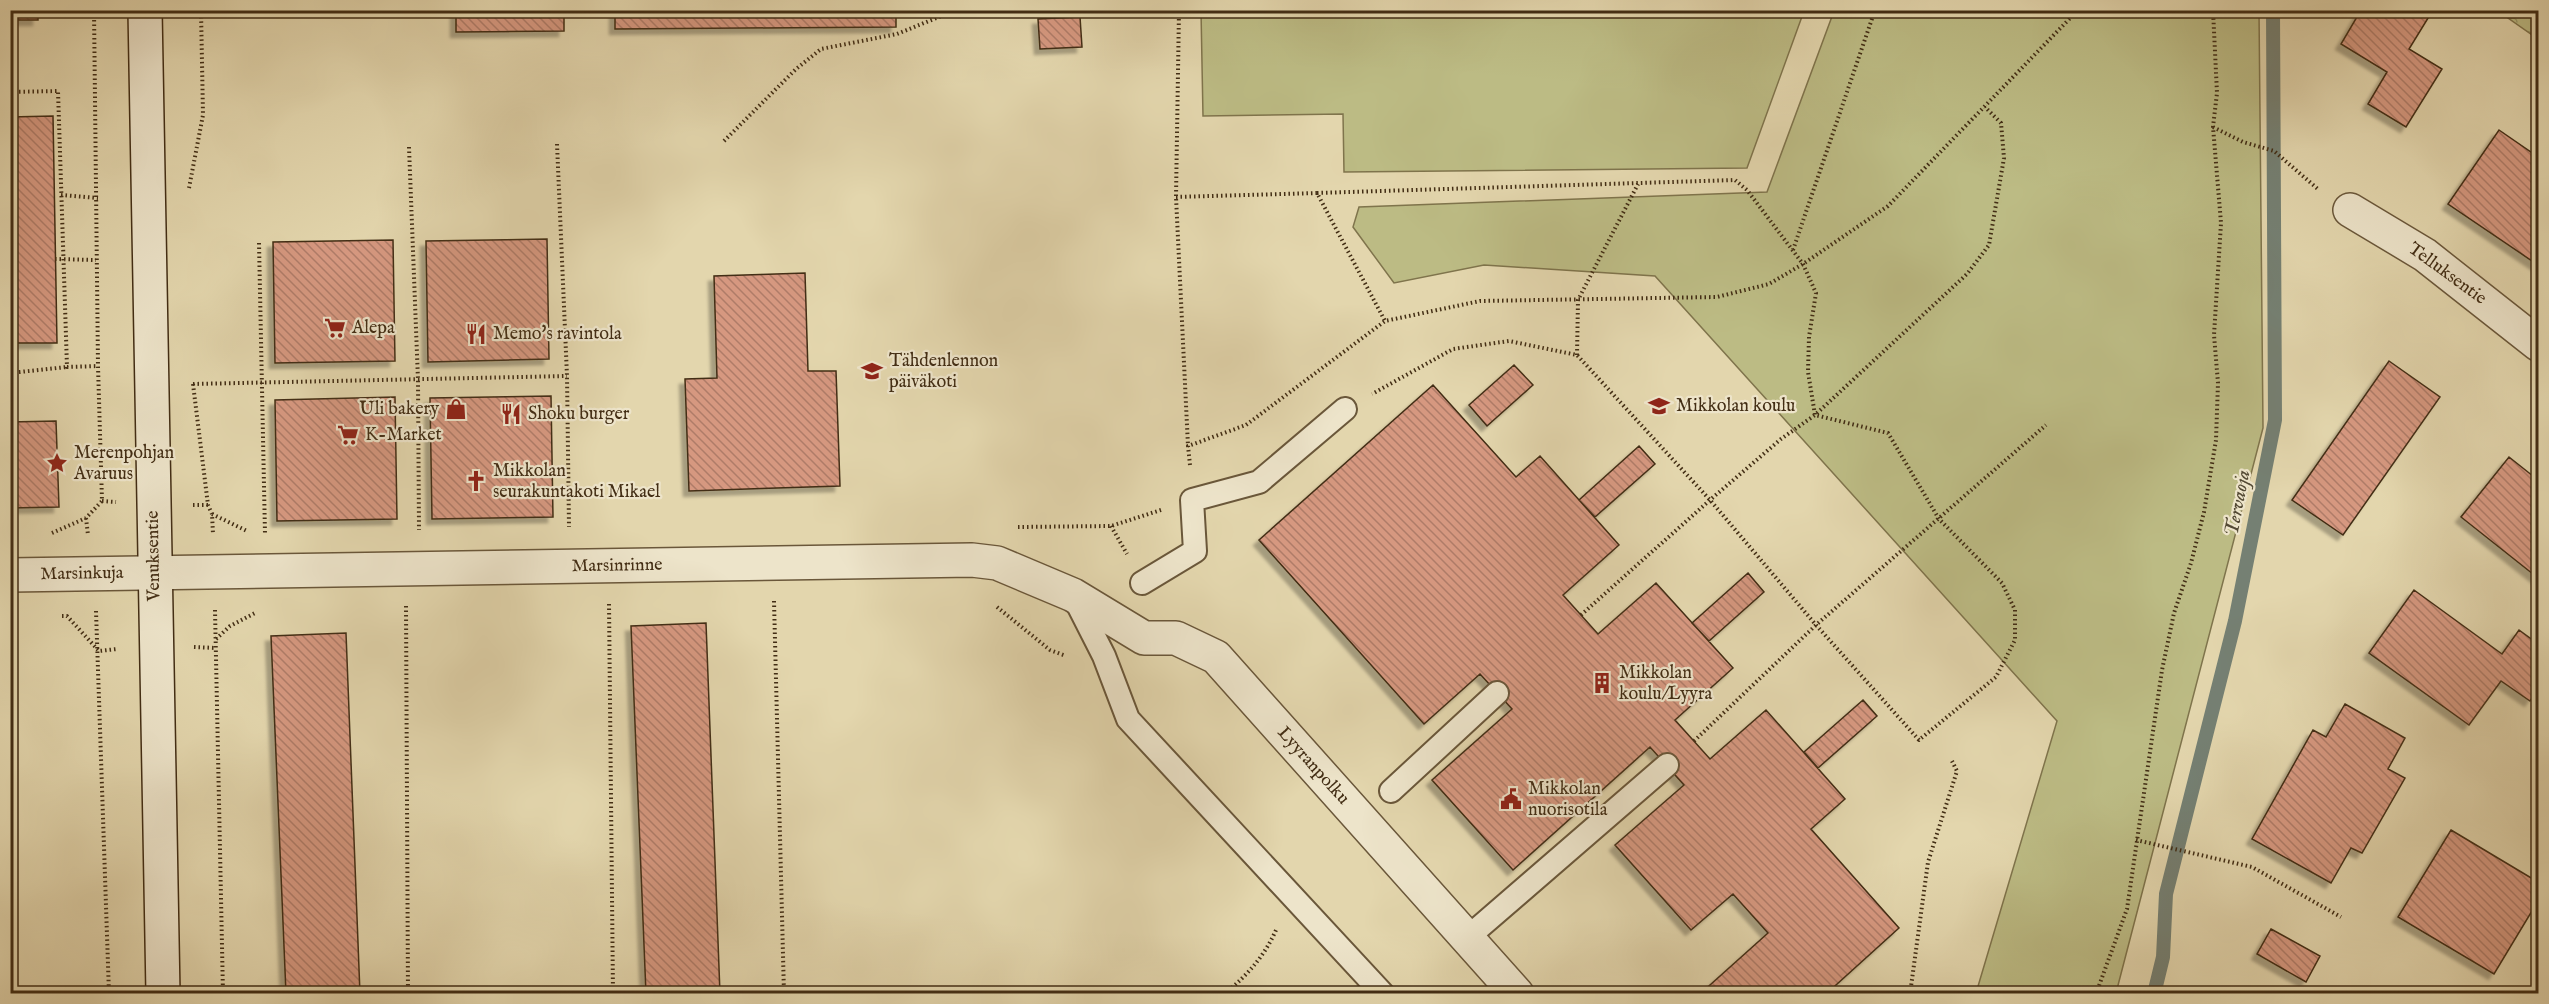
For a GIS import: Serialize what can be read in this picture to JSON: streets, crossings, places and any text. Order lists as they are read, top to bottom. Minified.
{"streets":{"street":["Telluksentie","Venuksentie","Marsinrinne","Marsinkuja","Lyyranpolku"]},"crossings":[["Venuksentie","Marsinrinne"],["Venuksentie","Marsinkuja"],["Marsinrinne","Marsinkuja"],["Marsinrinne","Lyyranpolku"]],"water":["Tervaoja"],"places":{"supermarket":["Alepa","K-Market"],"restaurant":["Memo's ravintola","Shoku burger"],"school or university":["Tähdenlennon päiväkoti","Mikkolan koulu"],"shop":["Uli bakery"],"place":["Merenpohjan Avaruus"],"church":["Mikkolan seurakuntakoti Mikael"],"building":["Mikkolan koulu/Lyyra"],"public building":["Mikkolan nuorisotila"]}}
